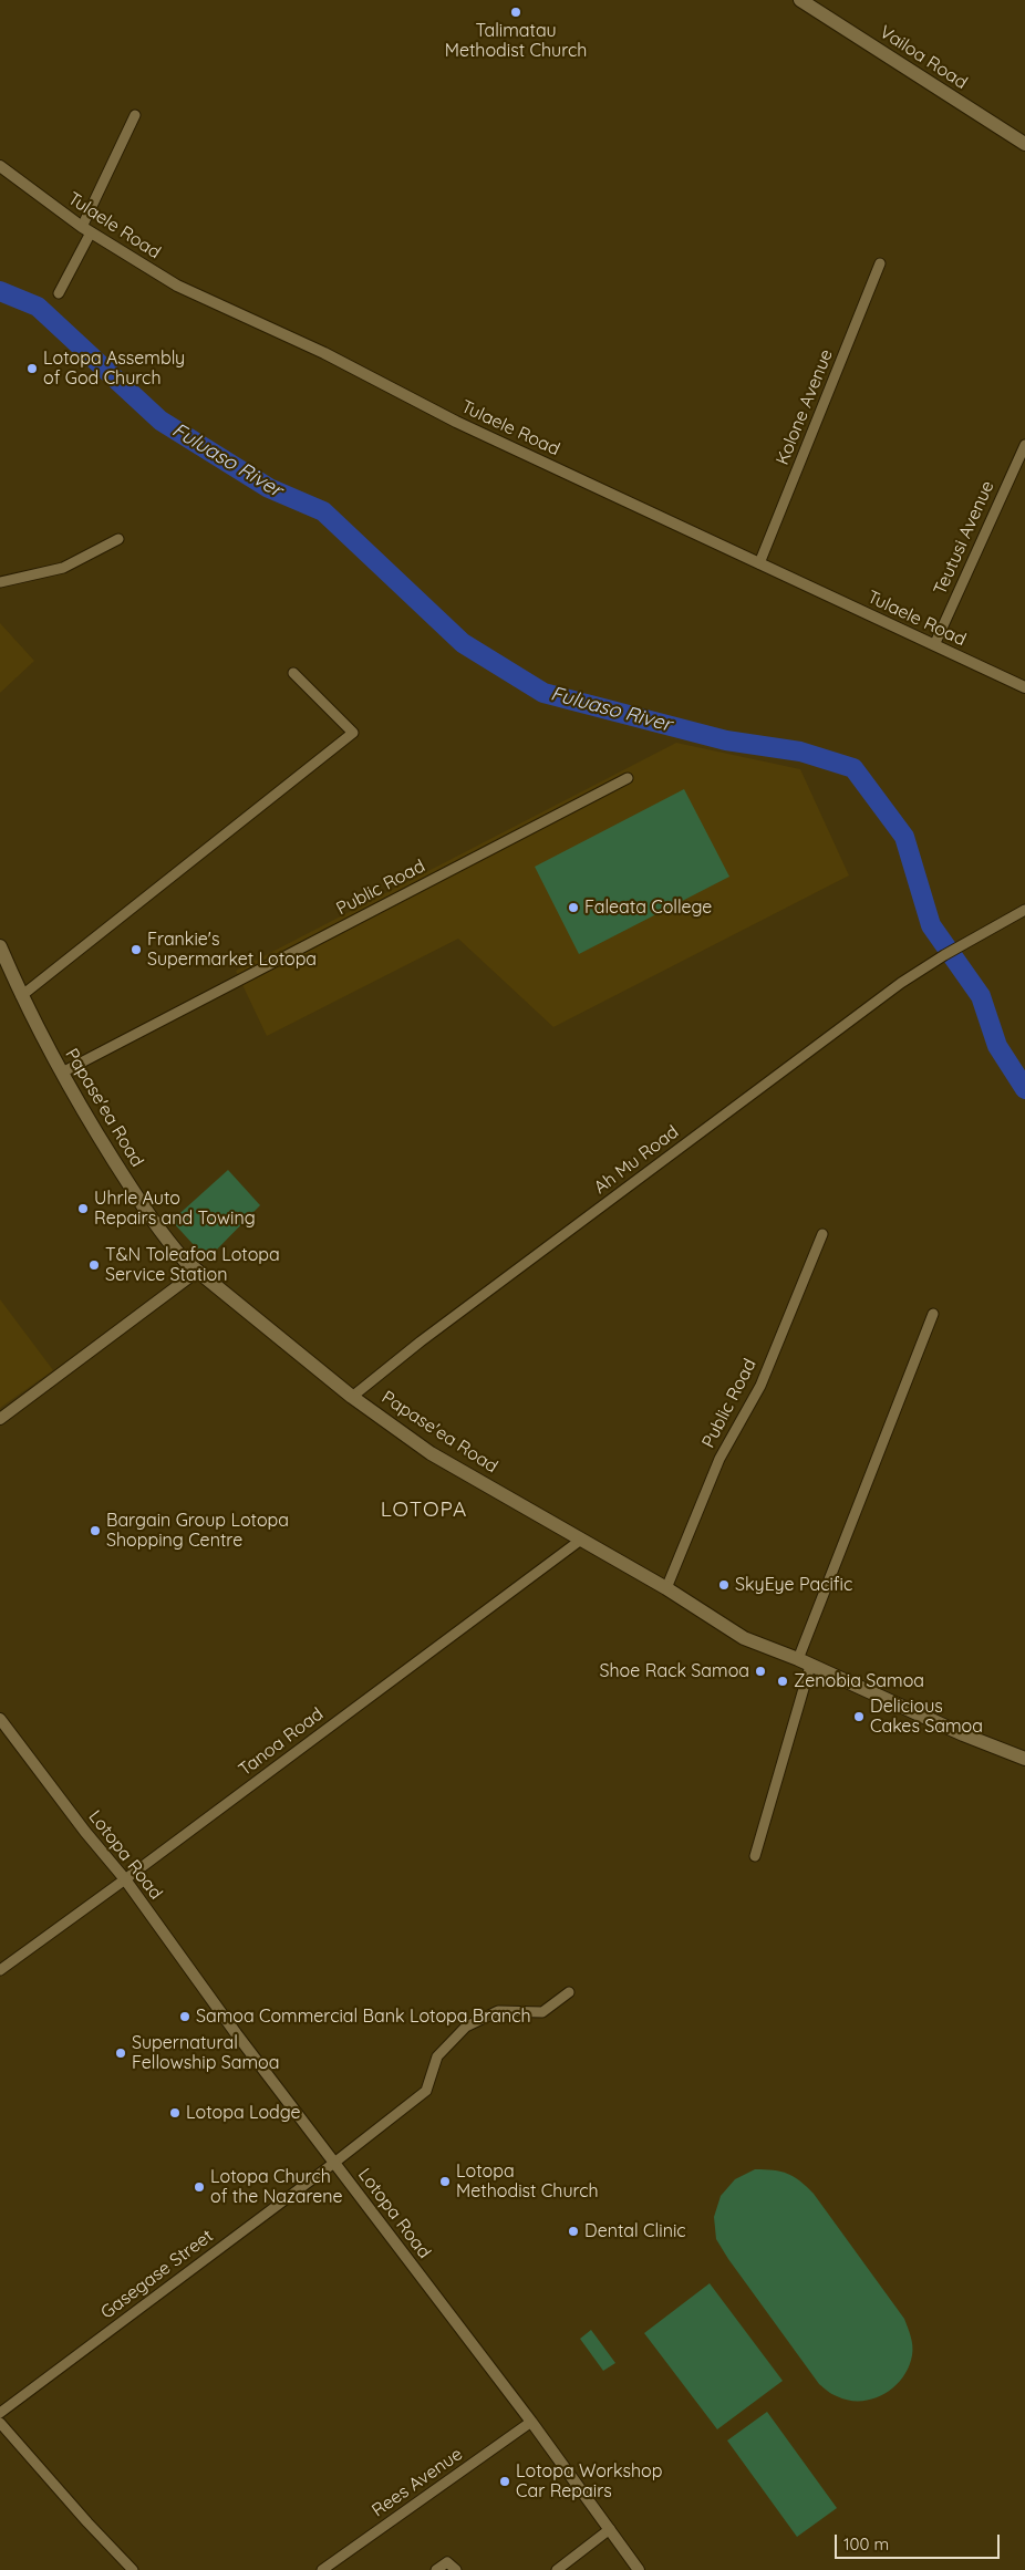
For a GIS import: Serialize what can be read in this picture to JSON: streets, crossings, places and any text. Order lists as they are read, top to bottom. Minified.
{"streets":{"main road":["Vailoa Road","Papase'ea Road"],"street":["Tulaele Road","Kolone Avenue","Teutusi Avenue","Public Road","Ah Mu Road","Tanoa Road","Lotopa Road","Gasegase Street","Rees Avenue"]},"crossings":[["Tulaele Road","Kolone Avenue"],["Tulaele Road","Teutusi Avenue"],["Public Road","Papase'ea Road"],["Papase'ea Road","Ah Mu Road"],["Papase'ea Road","Tanoa Road"],["Tanoa Road","Lotopa Road"],["Lotopa Road","Gasegase Street"],["Lotopa Road","Rees Avenue"]],"districts":["LOTOPA"],"water":["Fuluaso River"],"places":["Talimatau Methodist Church","Lotopa Assembly of God Church","Faleata College","Frankie's Supermarket Lotopa","Uhrle Auto Repairs and Towing","T&N Toleafoa Lotopa Service Station","Bargain Group Lotopa Shopping Centre","SkyEye Pacific","Shoe Rack Samoa","Zenobia Samoa","Delicious Cakes Samoa","Samoa Commercial Bank Lotopa Branch","Supernatural Fellowship Samoa","Lotopa Lodge","Lotopa Methodist Church","Lotopa Church of the Nazarene","Dental Clinic","Lotopa Workshop Car Repairs"],"scale_bar":"100 m"}
